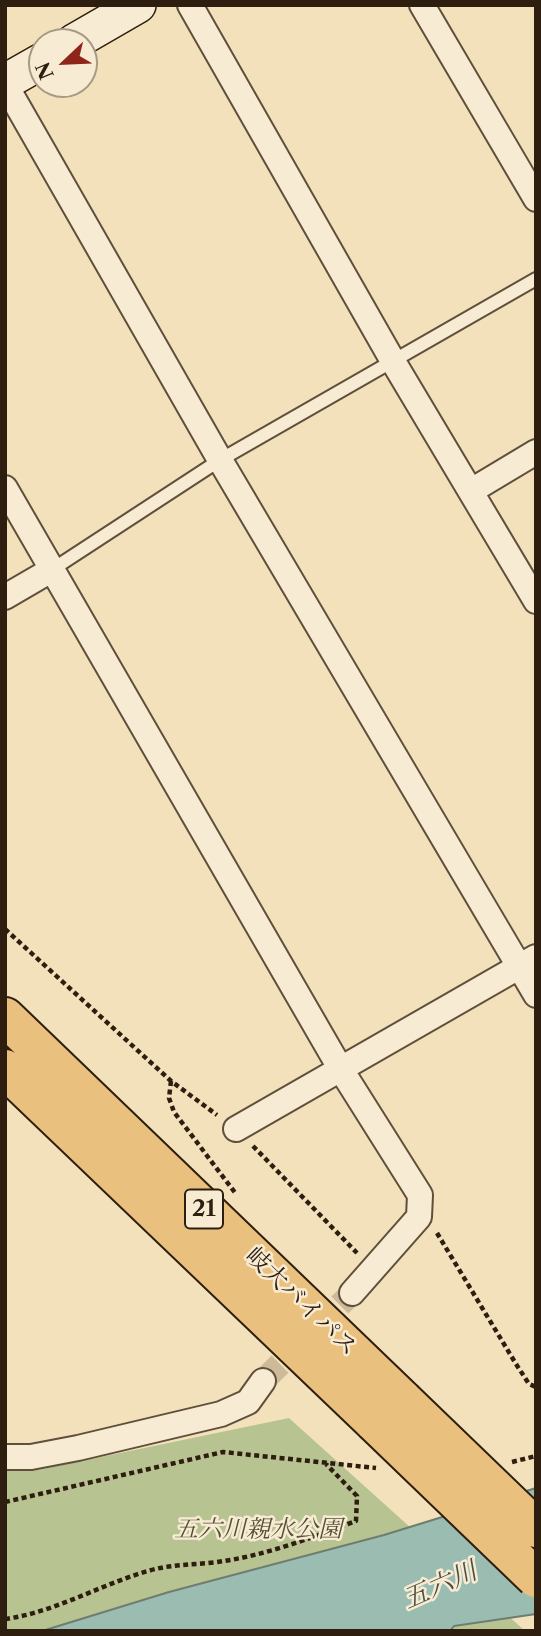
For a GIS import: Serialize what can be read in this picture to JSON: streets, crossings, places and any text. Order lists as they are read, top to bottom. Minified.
{"streets":{"highway":["21","岐大バイパス"]},"water":["五六川"],"parks":["五六川親水公園"],"north":"bottom left"}
